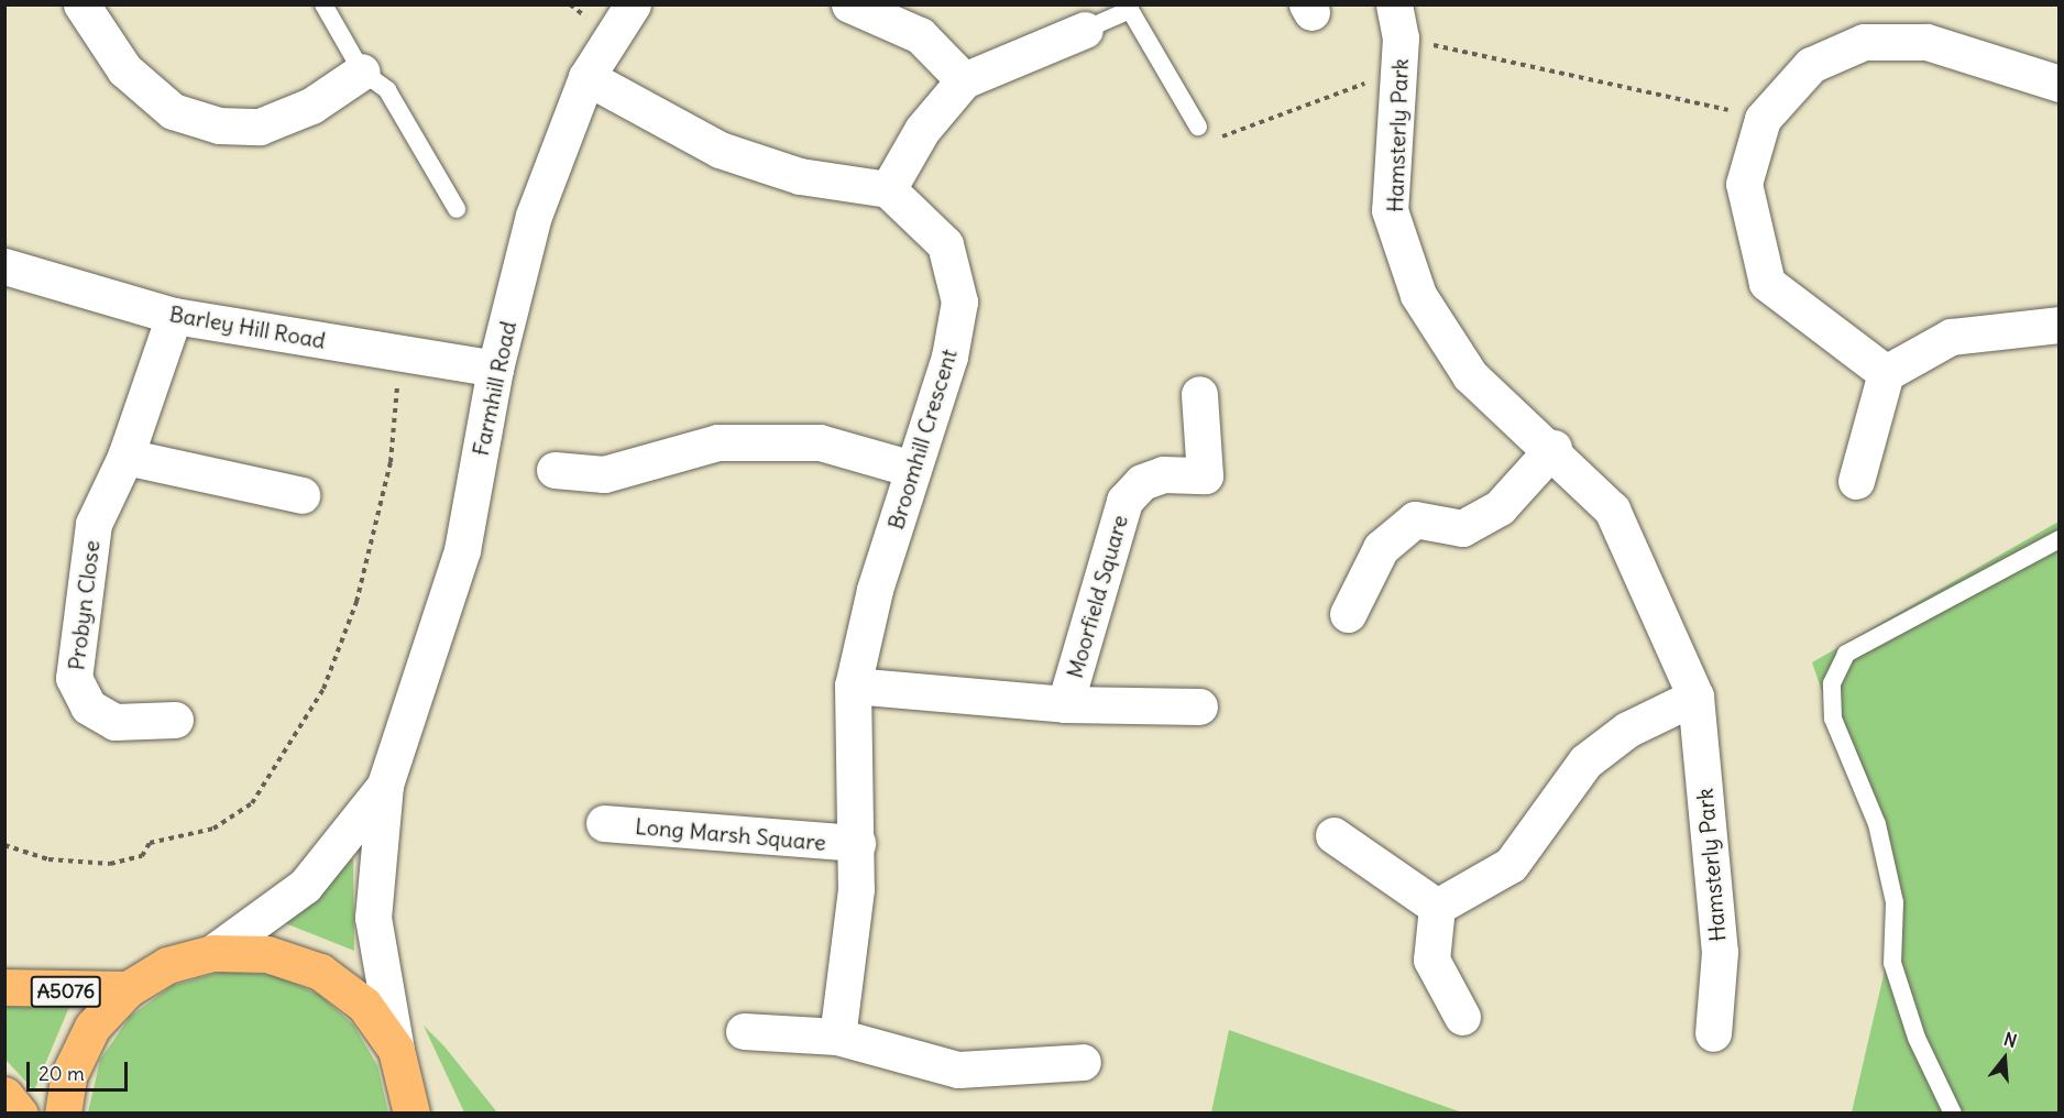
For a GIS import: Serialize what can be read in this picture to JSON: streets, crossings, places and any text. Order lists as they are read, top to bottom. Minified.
{"streets":{"main road":["A5076"],"street":["Hamsterly Park","Barley Hill Road","Farmhill Road","Broomhill Crescent","Moorfield Square","Probyn Close","Long Marsh Square"]},"crossings":[["Barley Hill Road","Farmhill Road"],["Barley Hill Road","Probyn Close"],["Broomhill Crescent","Moorfield Square"],["Broomhill Crescent","Long Marsh Square"]],"scale_bar":"20 m","north":"top"}
